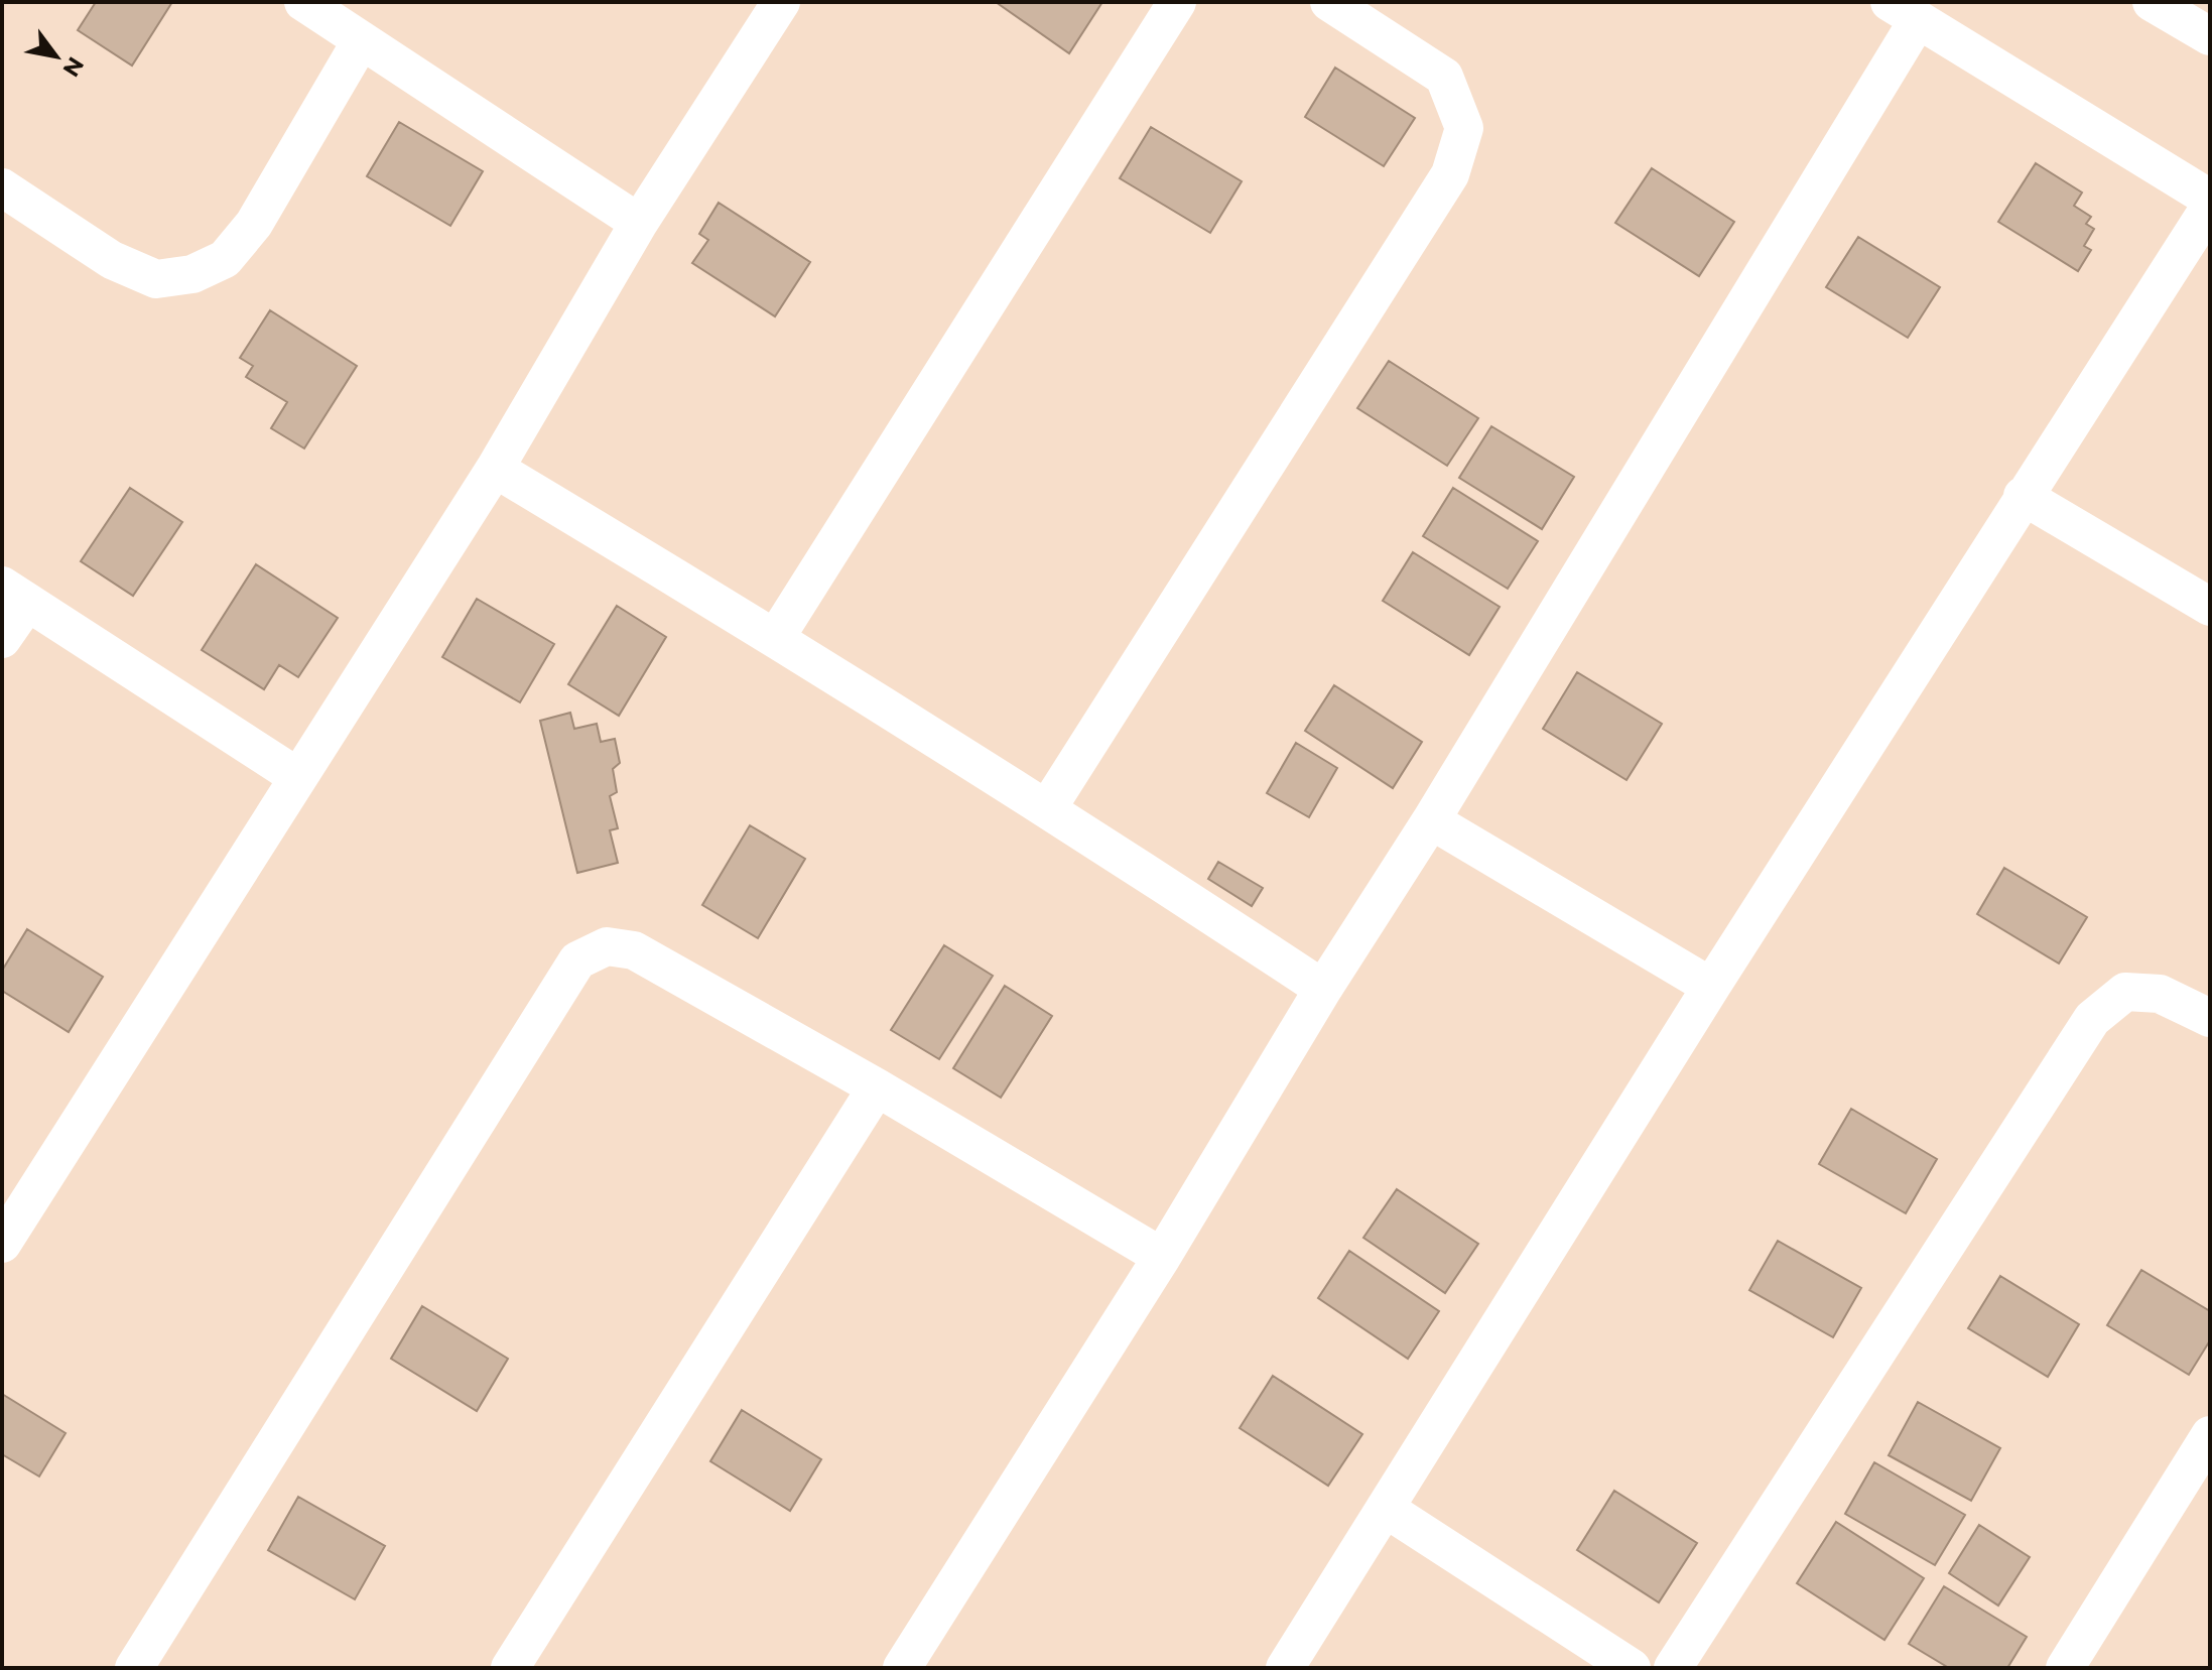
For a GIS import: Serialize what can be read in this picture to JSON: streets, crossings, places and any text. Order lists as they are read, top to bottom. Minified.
{"north":"bottom right"}
